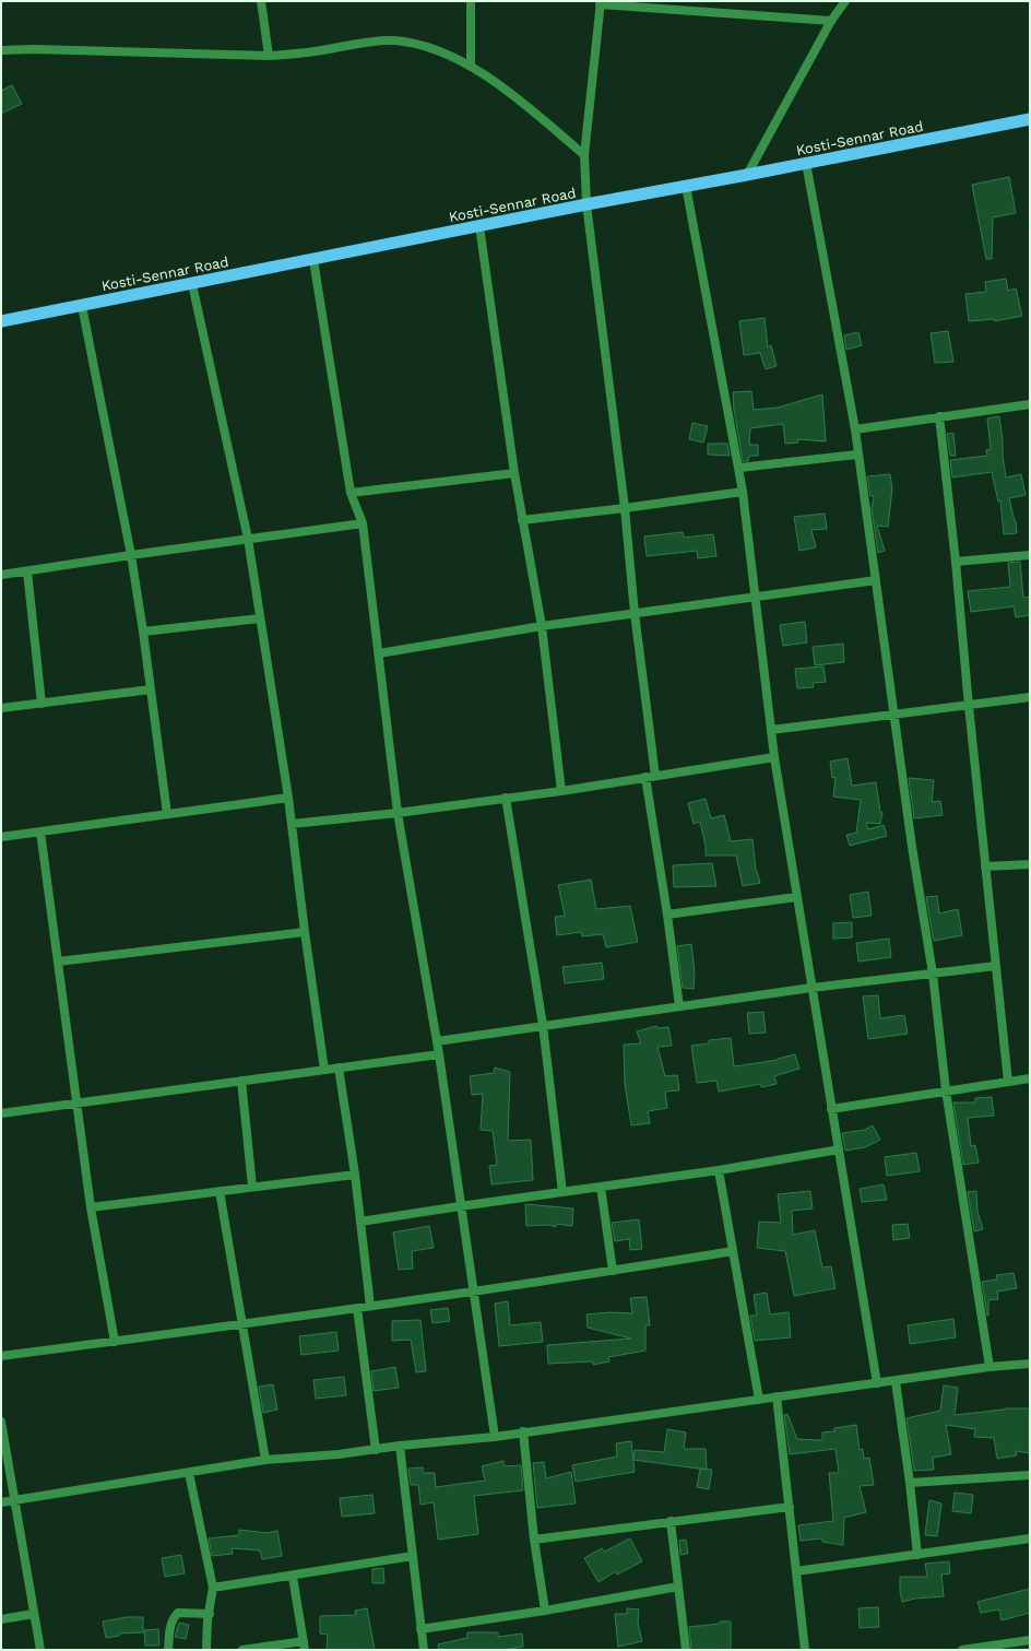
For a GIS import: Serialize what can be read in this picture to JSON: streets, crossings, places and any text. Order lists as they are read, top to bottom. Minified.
{"streets":{"highway":["Kosti-Sennar Road"]}}
